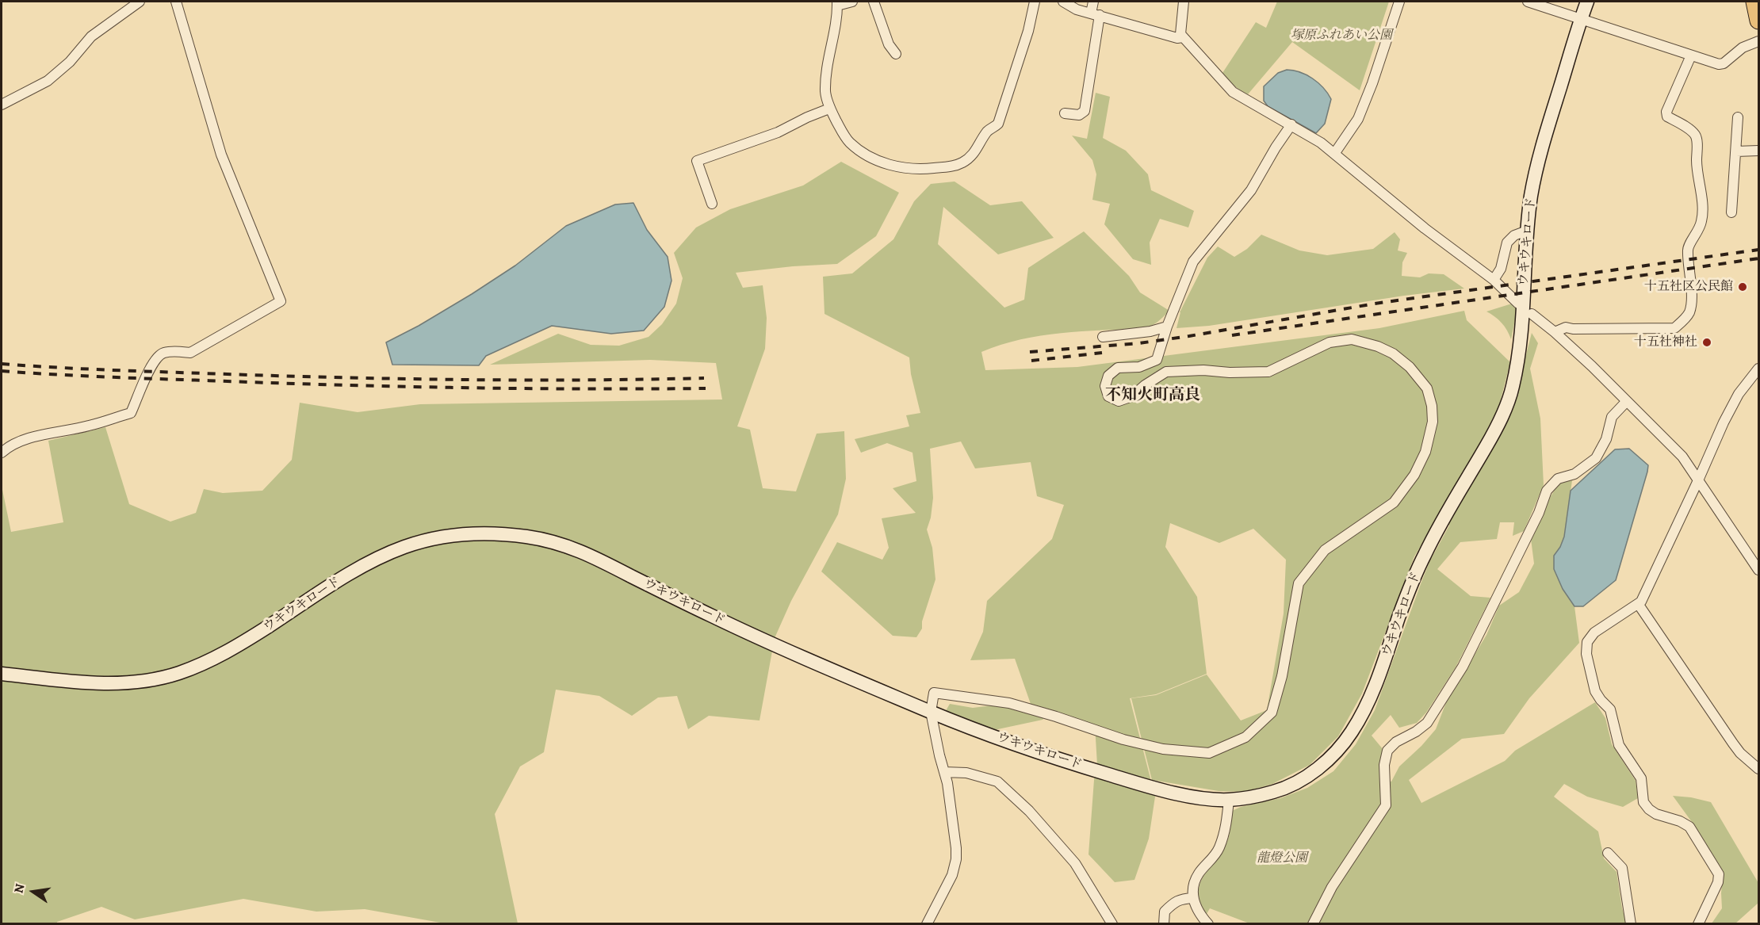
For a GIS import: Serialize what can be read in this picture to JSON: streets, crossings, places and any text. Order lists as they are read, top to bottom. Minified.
{"streets":{"street":["ウキウキロード"]},"districts":["不知火町高良"],"parks":["塚原ふれあい公園","龍燈公園"],"places":["十五社区公民館","十五社神社"],"north":"left"}
